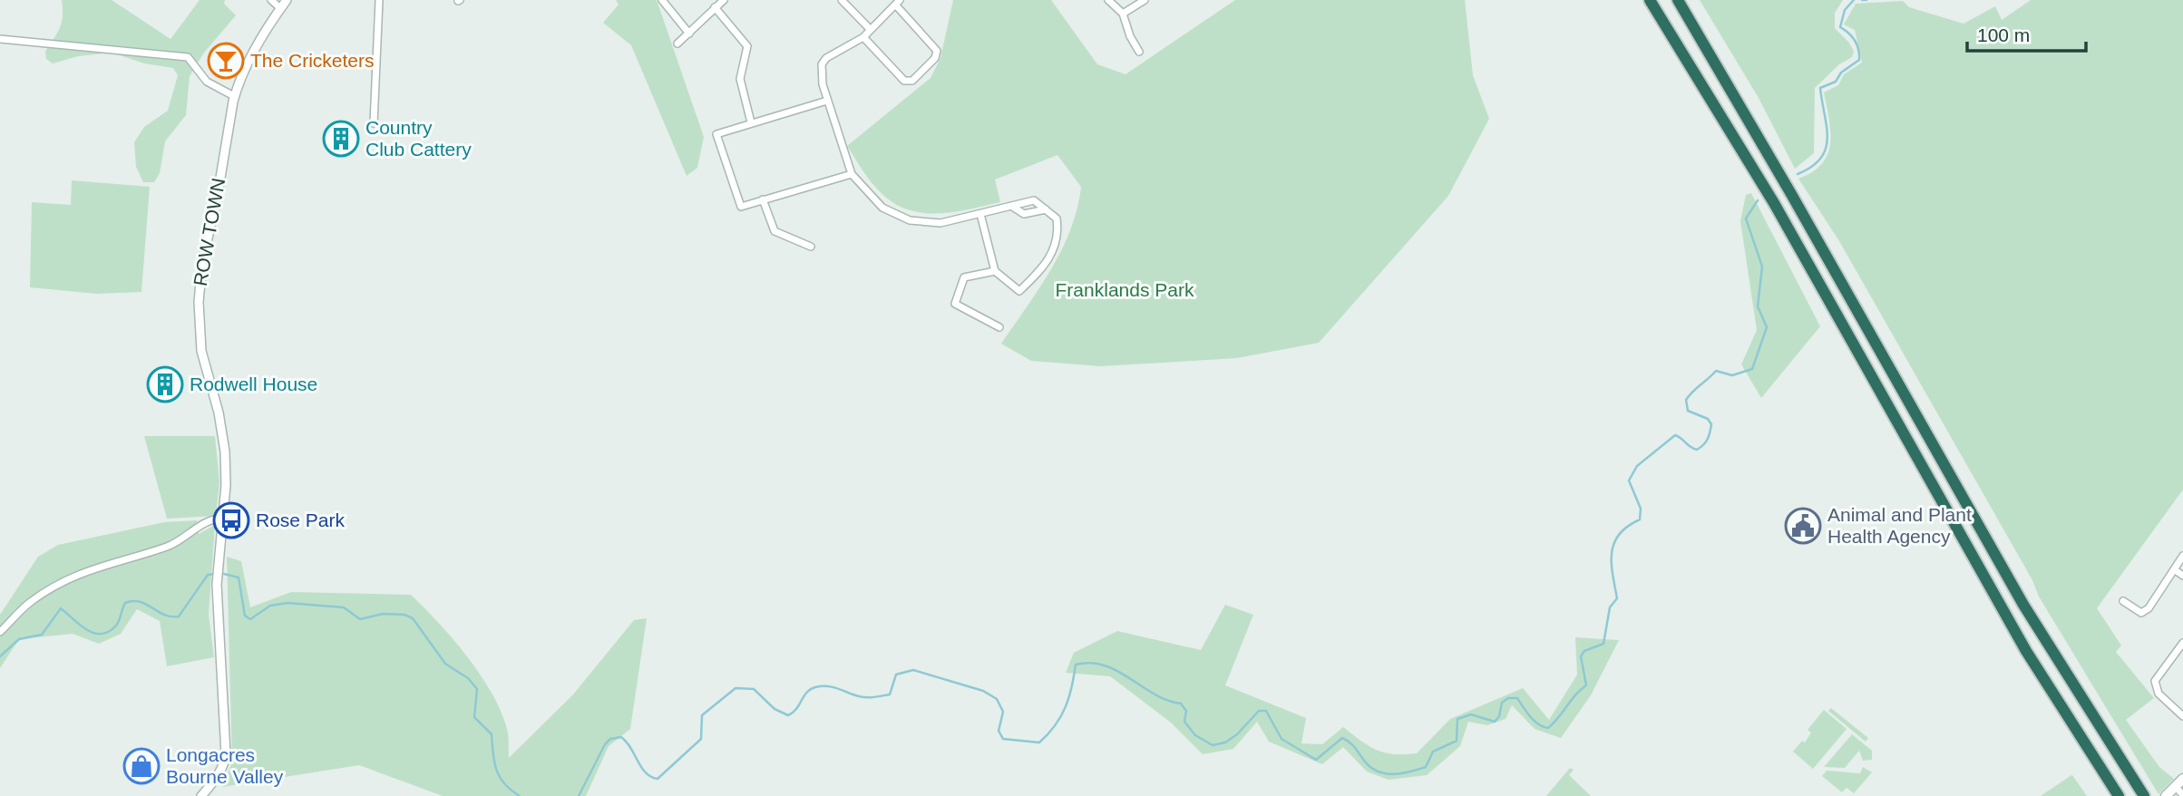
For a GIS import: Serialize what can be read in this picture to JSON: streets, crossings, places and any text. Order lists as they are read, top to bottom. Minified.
{"streets":{"street":["ROW TOWN"]},"parks":["Franklands Park"],"places":{"bar":["The Cricketers"],"building":["Country Club Cattery","Rodwell House"],"bus stop":["Rose Park"],"public building":["Animal and Plant Health Agency"],"shop":["Longacres Bourne Valley"]},"scale_bar":"100 m"}
